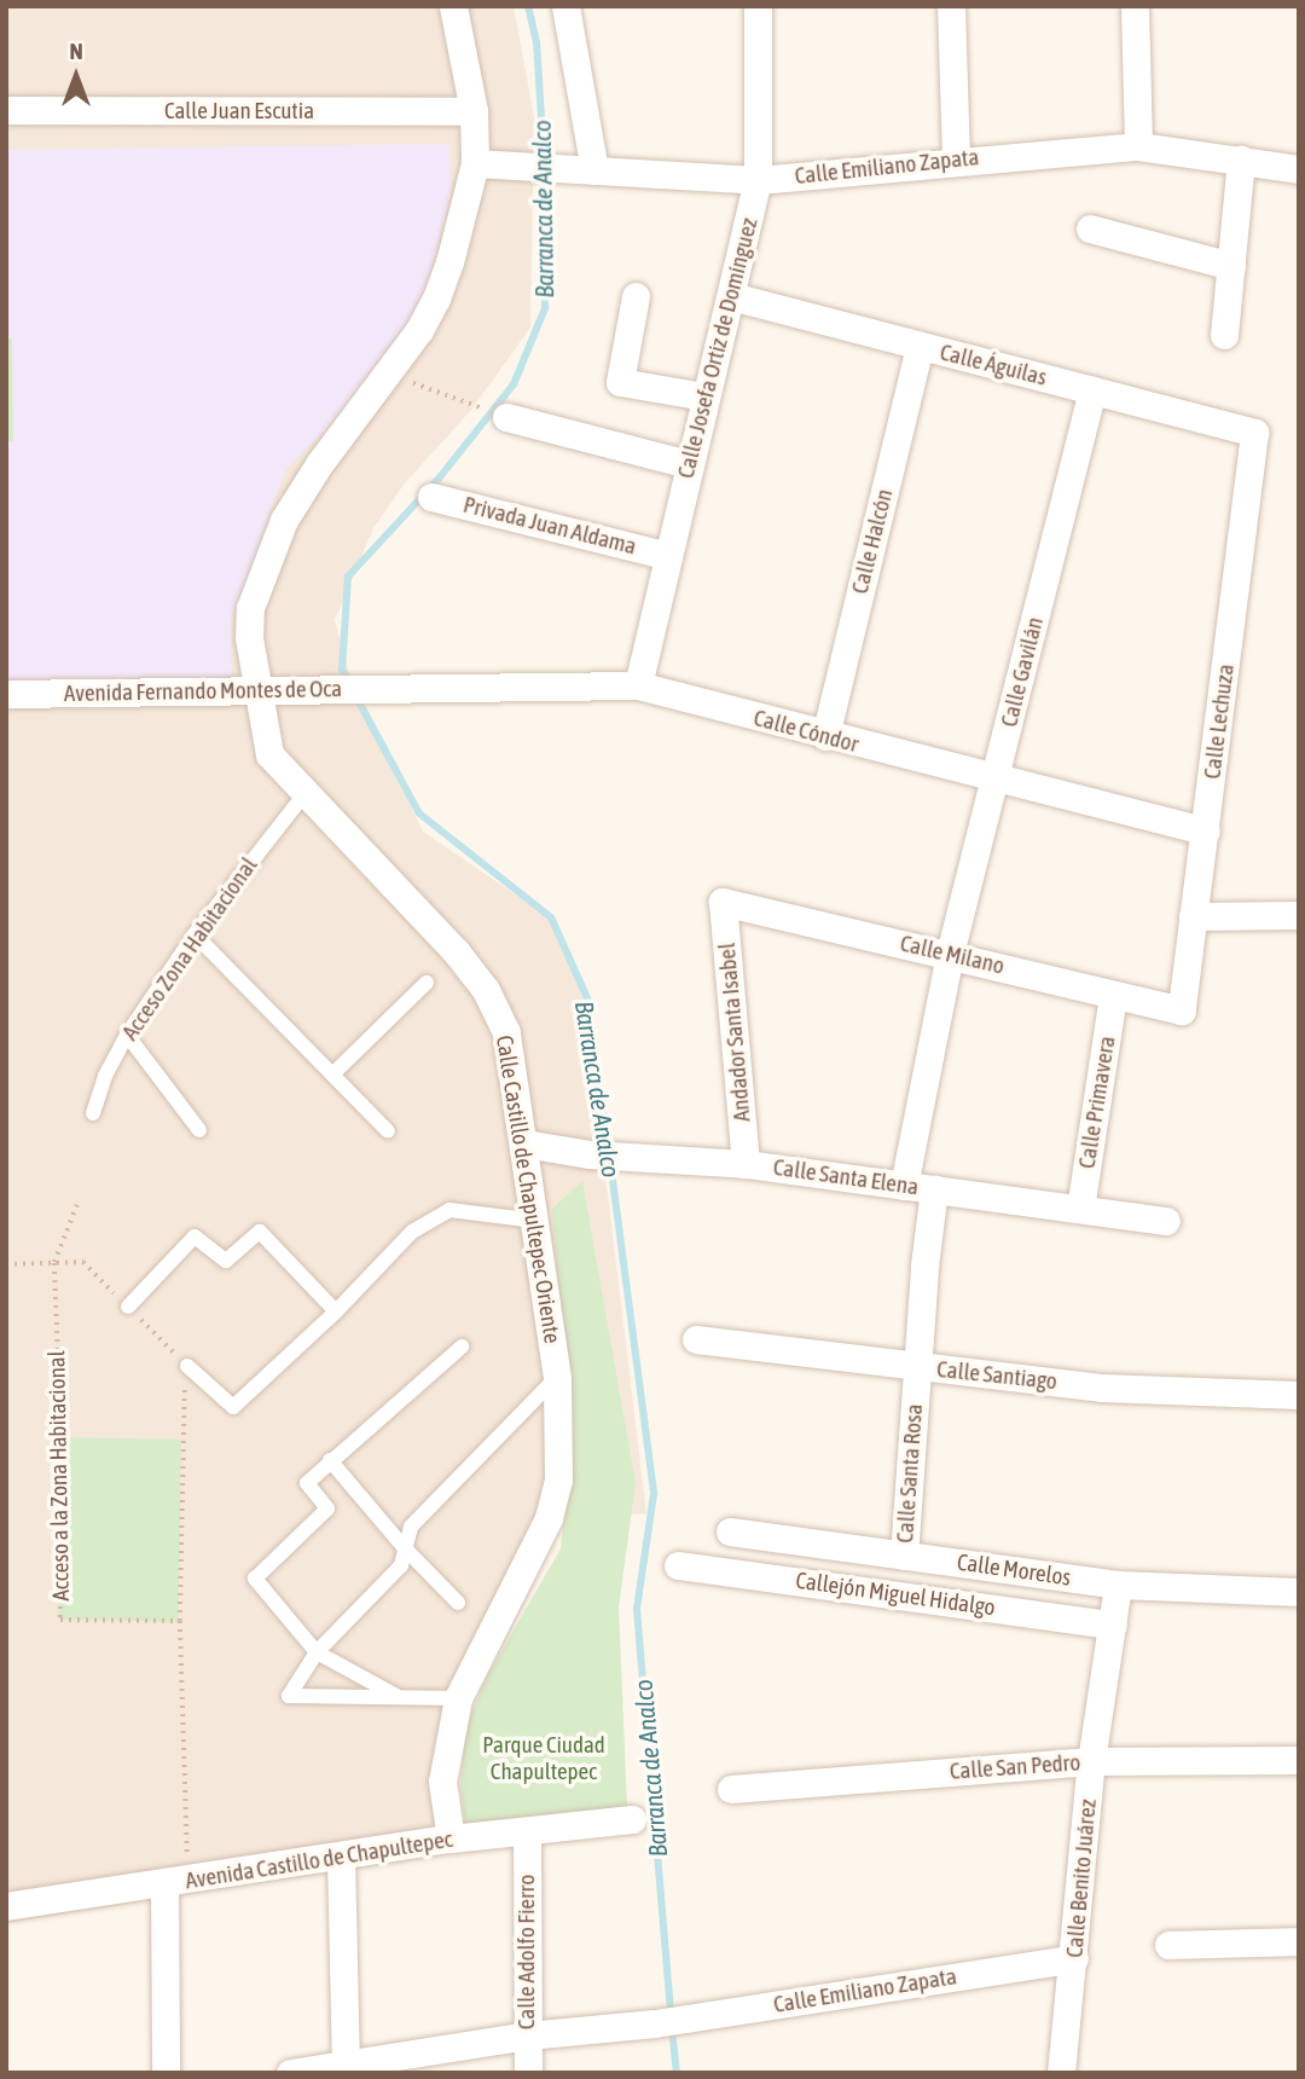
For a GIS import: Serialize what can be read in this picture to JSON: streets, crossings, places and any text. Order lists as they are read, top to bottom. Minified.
{"streets":{"street":["Calle Juan Escutia","Calle Emiliano Zapata","Calle Josefa Ortiz de Domínguez","Calle Águilas","Privada Juan Aldama","Calle Halcón","Calle Gavilán","Avenida Fernando Montes de Oca","Calle Lechuza","Calle Cóndor","Calle Milano","Andador Santa Isabel","Calle Primavera","Calle Santa Elena","Calle Castillo de Chapultepec Oriente","Calle Santiago","Calle Santa Rosa","Calle Morelos","Callejón Miguel Hidalgo","Calle San Pedro","Avenida Castillo de Chapultepec","Calle Benito Juárez","Calle Adolfo Fierro"],"lane":["Acceso Zona Habitacional"],"path":["Acceso a la Zona Habitacional"]},"crossings":[["Calle Juan Escutia","Calle Castillo de Chapultepec Oriente"],["Calle Emiliano Zapata","Calle Josefa Ortiz de Domínguez"],["Calle Emiliano Zapata","Calle Castillo de Chapultepec Oriente"],["Calle Emiliano Zapata","Calle Benito Juárez"],["Calle Emiliano Zapata","Calle Adolfo Fierro"],["Calle Josefa Ortiz de Domínguez","Calle Águilas"],["Calle Josefa Ortiz de Domínguez","Privada Juan Aldama"],["Calle Josefa Ortiz de Domínguez","Calle Cóndor"],["Calle Águilas","Calle Halcón"],["Calle Águilas","Calle Gavilán"],["Calle Águilas","Calle Lechuza"],["Calle Halcón","Calle Cóndor"],["Calle Gavilán","Calle Cóndor"],["Calle Gavilán","Calle Milano"],["Avenida Fernando Montes de Oca","Calle Cóndor"],["Avenida Fernando Montes de Oca","Calle Castillo de Chapultepec Oriente"],["Calle Lechuza","Calle Cóndor"],["Calle Lechuza","Calle Milano"],["Acceso Zona Habitacional","Calle Castillo de Chapultepec Oriente"],["Calle Milano","Andador Santa Isabel"],["Calle Milano","Calle Primavera"],["Andador Santa Isabel","Calle Santa Elena"],["Calle Primavera","Calle Santa Elena"],["Calle Santa Elena","Calle Castillo de Chapultepec Oriente"],["Calle Santa Elena","Calle Santa Rosa"],["Calle Castillo de Chapultepec Oriente","Avenida Castillo de Chapultepec"],["Calle Santiago","Calle Santa Rosa"],["Calle Santa Rosa","Calle Morelos"],["Calle Morelos","Calle Benito Juárez"],["Callejón Miguel Hidalgo","Calle Benito Juárez"],["Calle San Pedro","Calle Benito Juárez"],["Avenida Castillo de Chapultepec","Calle Adolfo Fierro"]],"water":["Barranca de Analco"],"parks":["Parque Ciudad Chapultepec"],"north":"top"}
